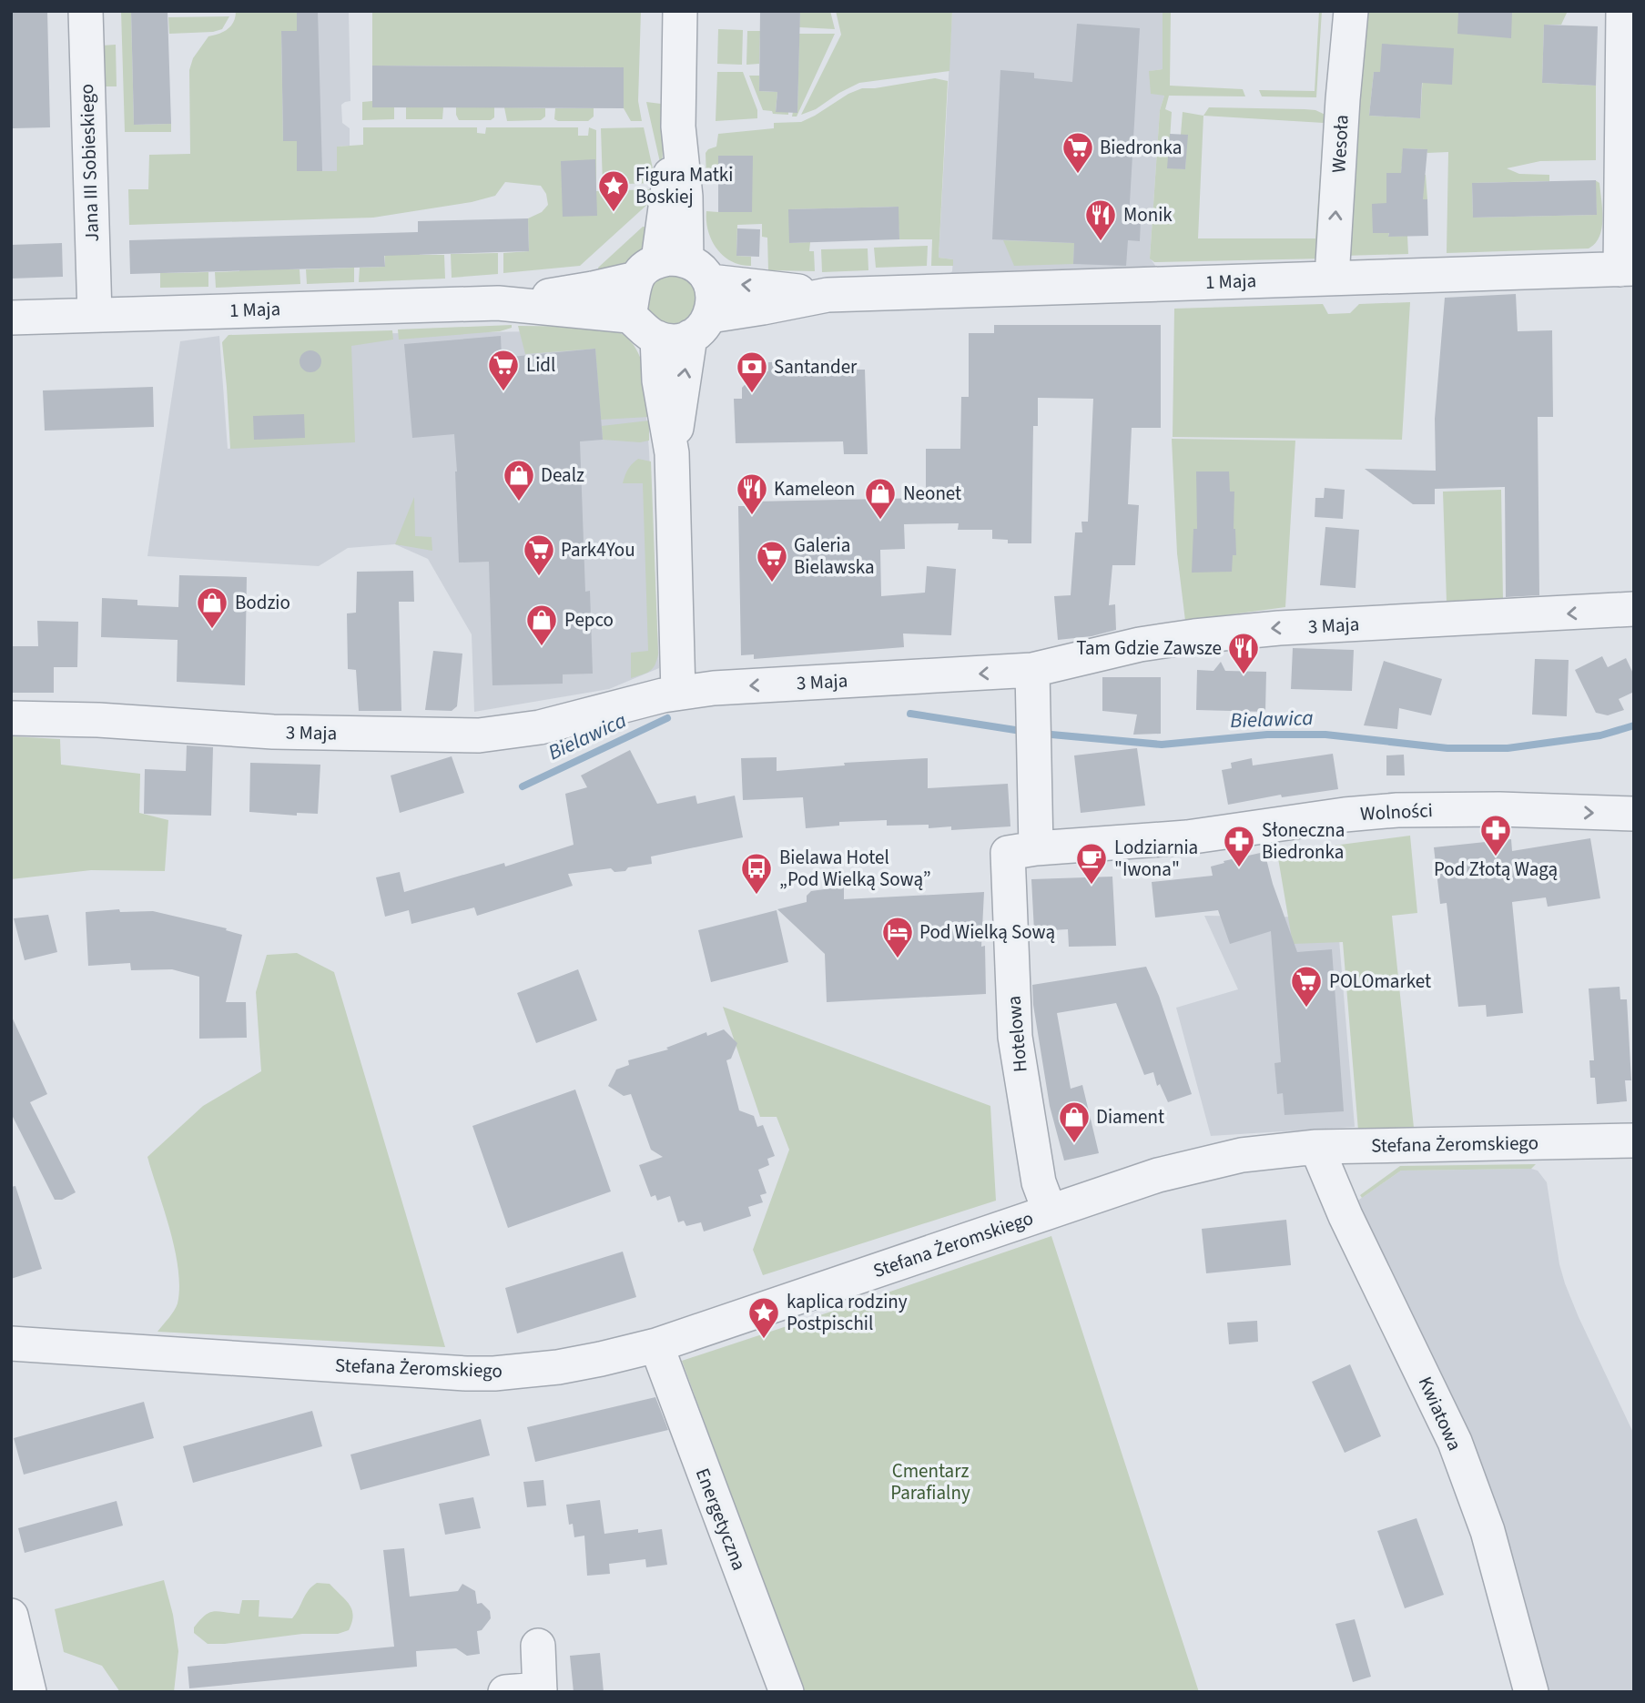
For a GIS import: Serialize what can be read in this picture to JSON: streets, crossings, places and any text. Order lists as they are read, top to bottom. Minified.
{"streets":{"street":["Wesoła","Jana III Sobieskiego","1 Maja","3 Maja","Wolności","Hotelowa","Stefana Żeromskiego","Kwiatowa","Energetyczna"]},"crossings":[["Wesoła","1 Maja"],["Jana III Sobieskiego","1 Maja"],["3 Maja","Hotelowa"],["Wolności","Hotelowa"],["Hotelowa","Stefana Żeromskiego"],["Stefana Żeromskiego","Kwiatowa"],["Stefana Żeromskiego","Energetyczna"]],"one_way":["3 Maja","Wolności"],"water":["Bielawica"],"parks":["Cmentarz Parafialny"],"places":{"supermarket":["Biedronka","Lidl","Park4You","Galeria Bielawska","POLOmarket"],"place":["Figura Matki Boskiej","kaplica rodziny Postpischil"],"restaurant":["Monik","Kameleon","Tam Gdzie Zawsze"],"bank":["Santander"],"shop":["Dealz","Neonet","Bodzio","Pepco","Diament"],"pharmacy":["Pod Złotą Wagą","Słoneczna Biedronka"],"cafe":["Lodziarnia \"Iwona\""],"bus stop":["Bielawa Hotel „Pod Wielką Sową”"],"hotel":["Pod Wielką Sową"]}}
